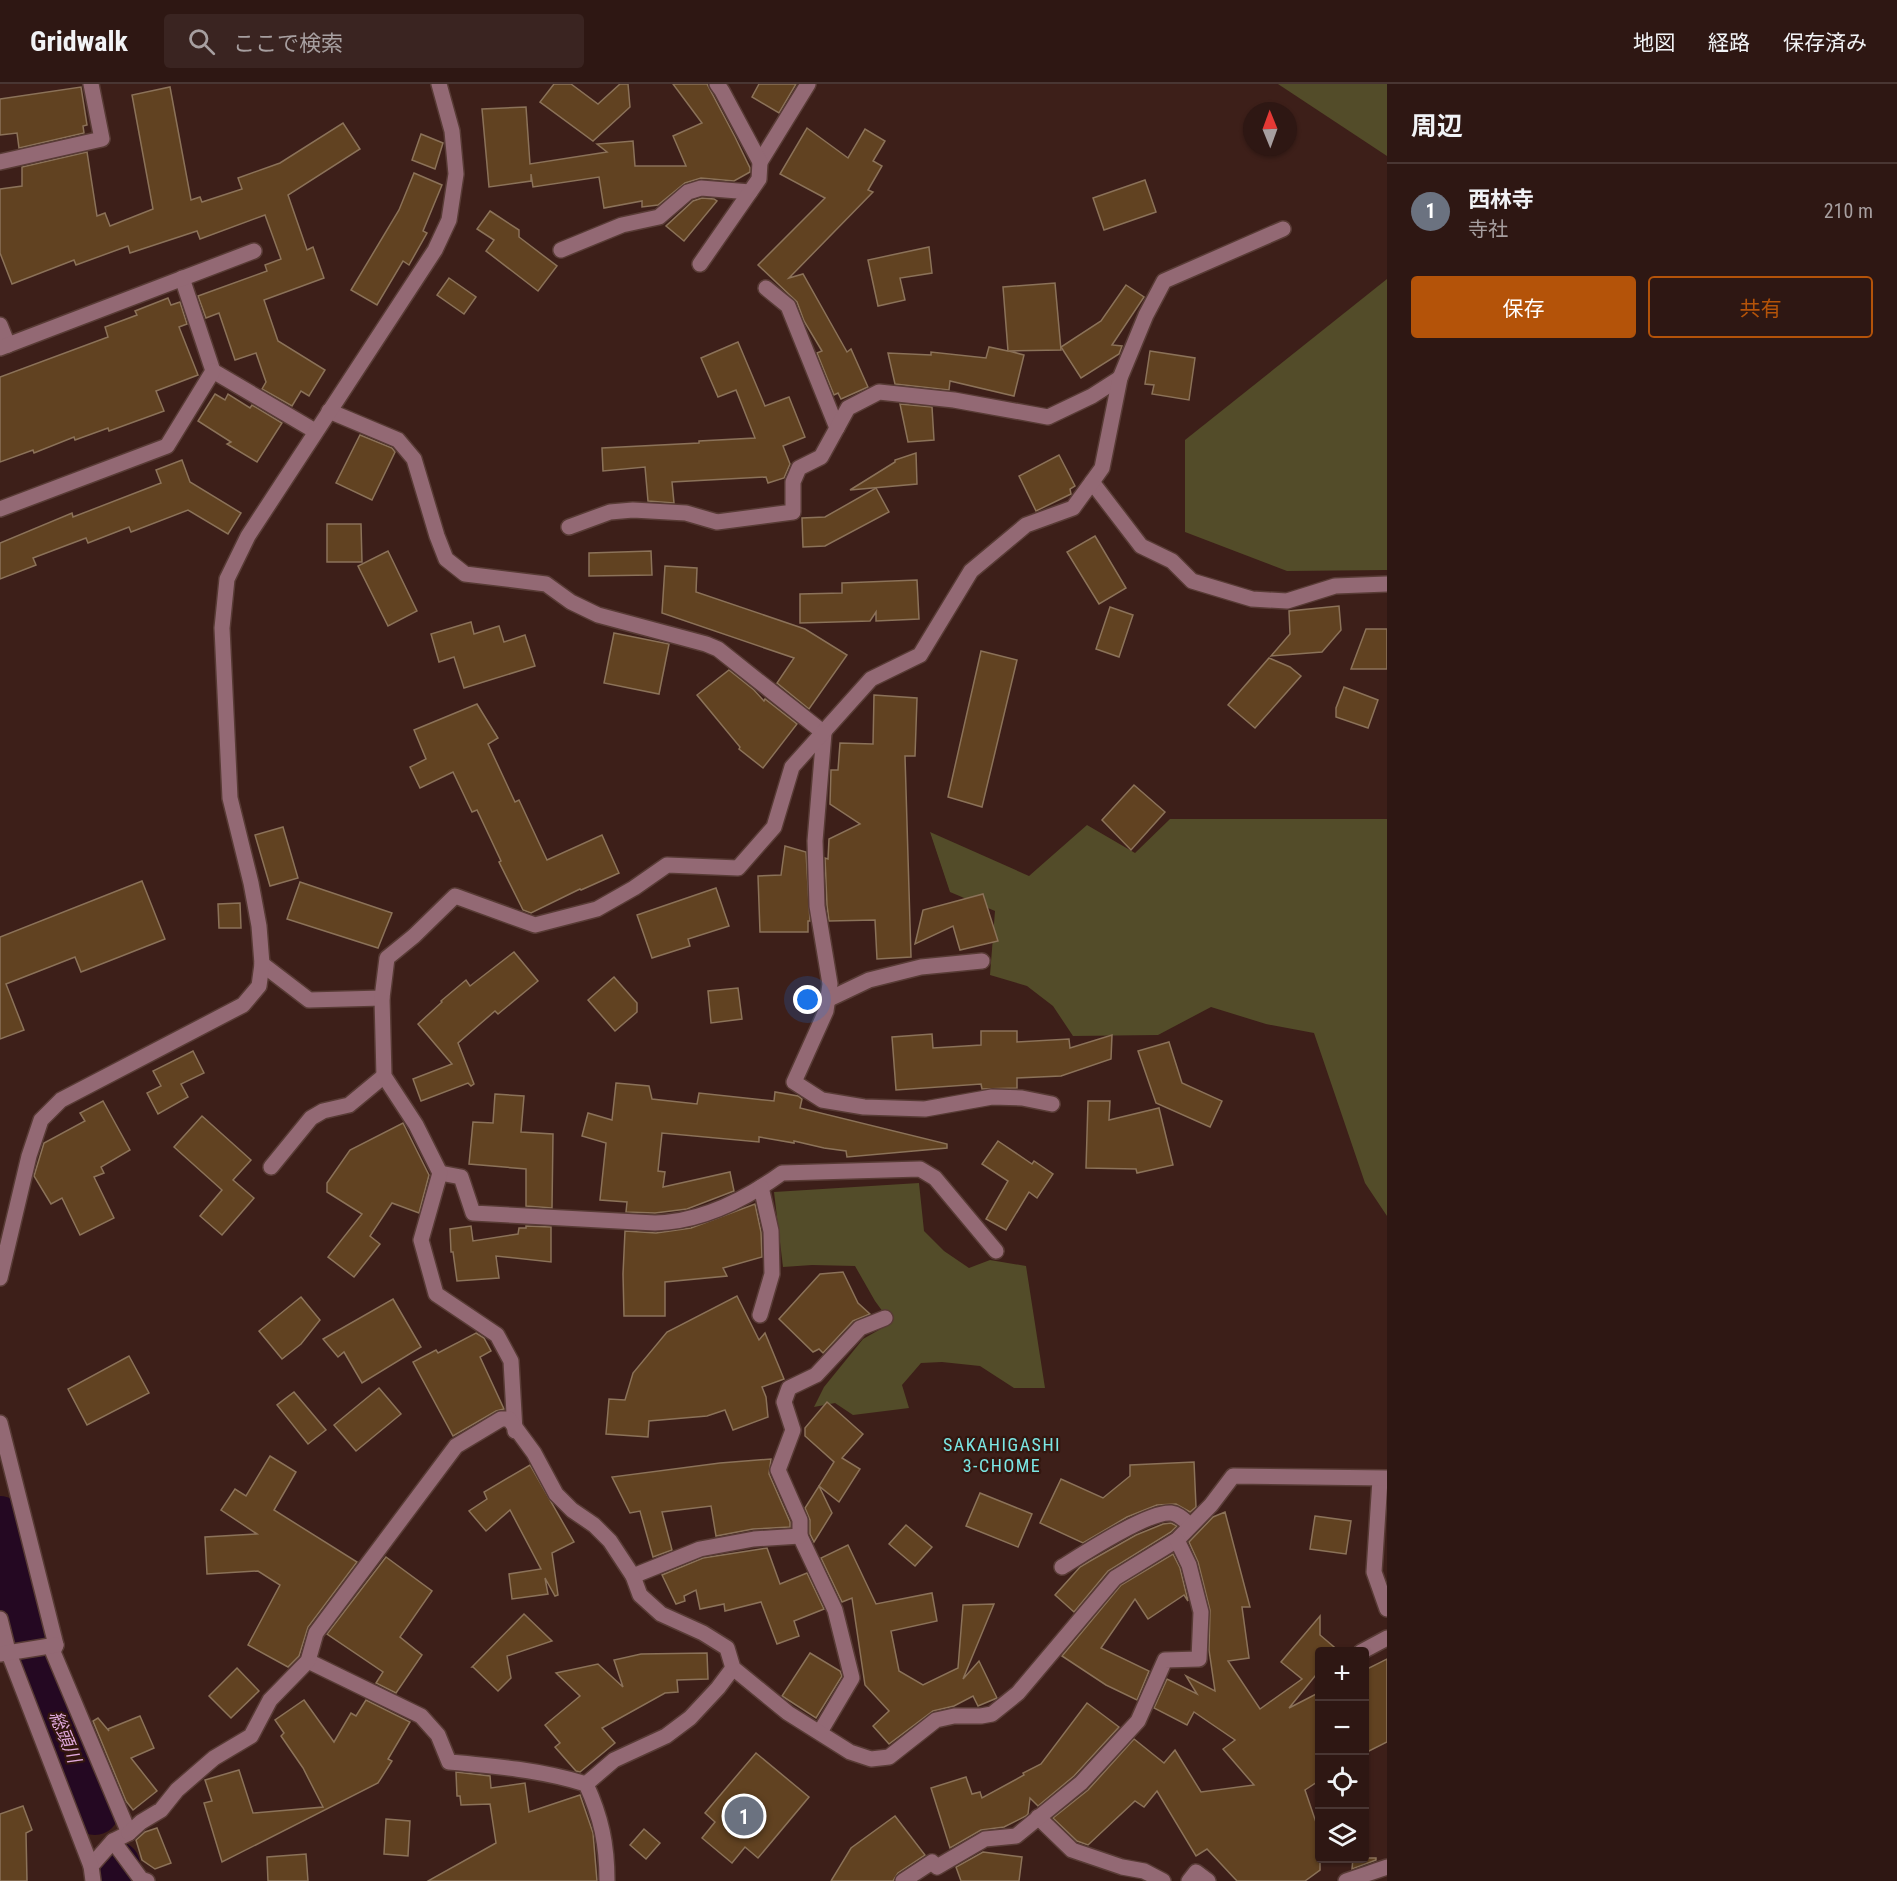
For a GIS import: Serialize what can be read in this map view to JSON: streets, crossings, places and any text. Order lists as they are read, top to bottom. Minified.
{"districts":["SAKAHIGASHI 3-CHOME"],"water":["総頭川"],"north":"top","page":{"header":"Gridwalk","search":"ここで検索","nav":["地図","経路","保存済み"],"heading":"周辺","list":[{"mark":"1","name":"西林寺","note":"寺社","value":"210 m"}],"buttons":["保存","共有"],"map_buttons":["+","−"],"pins":"1"}}
